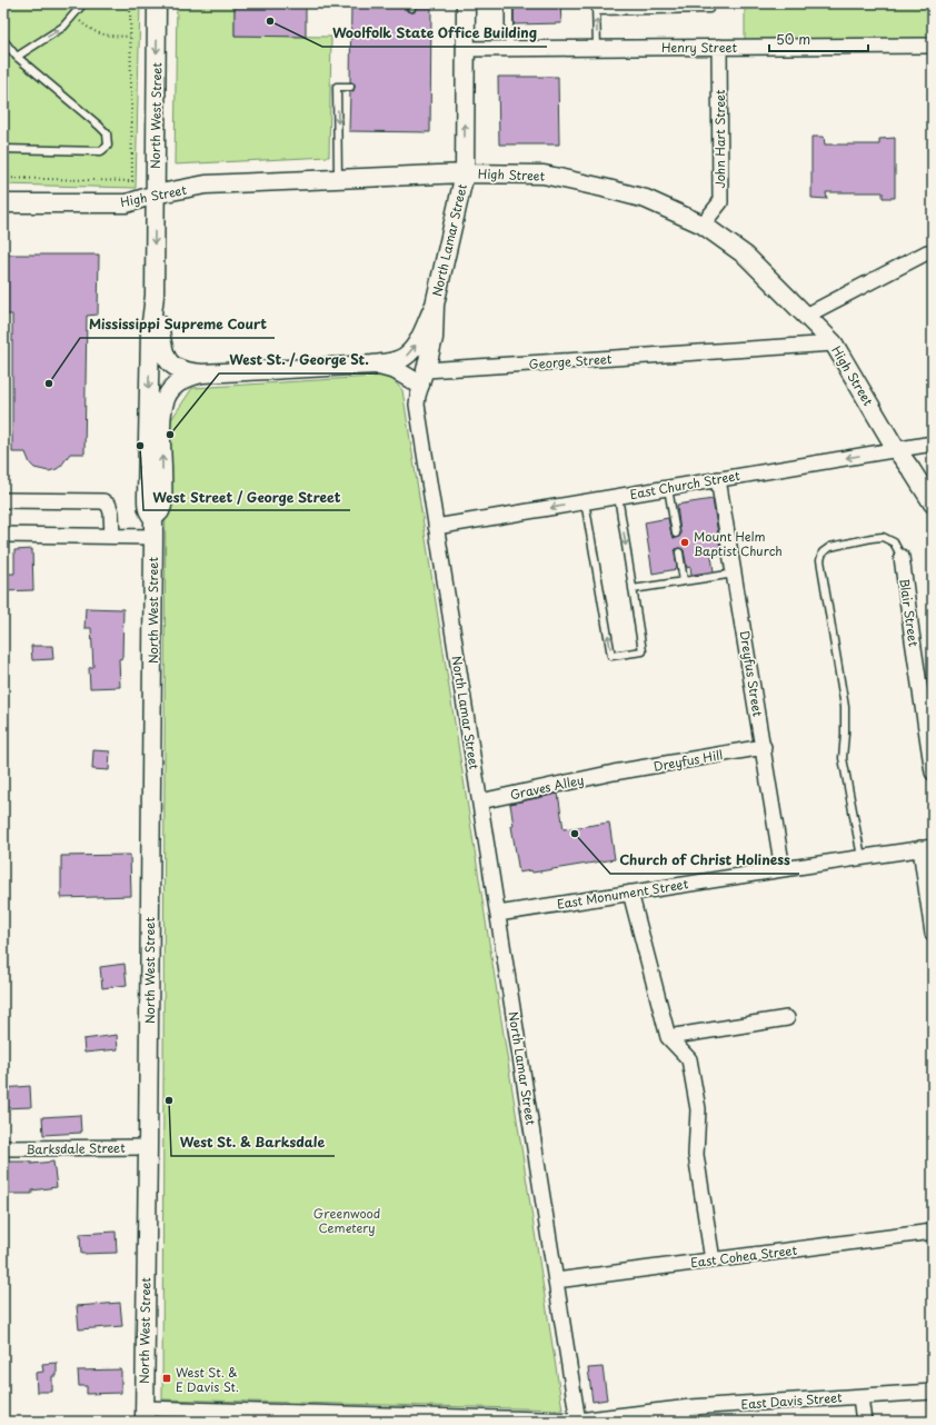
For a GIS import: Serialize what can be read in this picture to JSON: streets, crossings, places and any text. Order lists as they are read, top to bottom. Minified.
{"streets":{"street":["Henry Street","North West Street","John Hart Street","High Street","North Lamar Street","George Street","East Church Street","Blair Street","Dreyfus Street","Dreyfus Hill","Graves Alley","East Monument Street","Barksdale Street","East Cohea Street","East Davis Street"]},"crossings":[["Henry Street","John Hart Street"],["Henry Street","North Lamar Street"],["North West Street","High Street"],["North West Street","Barksdale Street"],["North West Street","East Davis Street"],["John Hart Street","High Street"],["High Street","North Lamar Street"],["High Street","George Street"],["High Street","East Church Street"],["North Lamar Street","George Street"],["North Lamar Street","East Church Street"],["North Lamar Street","Graves Alley"],["North Lamar Street","East Monument Street"],["North Lamar Street","East Cohea Street"],["North Lamar Street","East Davis Street"],["East Church Street","Dreyfus Street"],["Dreyfus Street","Dreyfus Hill"],["Dreyfus Street","East Monument Street"],["Dreyfus Hill","Graves Alley"]],"one_way":["East Church Street"],"parks":["Greenwood Cemetery"],"places":{"other":["Woolfolk State Office Building","Mississippi Supreme Court","West St. / George St.","West Street / George Street","Mount Helm Baptist Church","Church of Christ Holiness","West St. & Barksdale"],"transit":["West St. & E Davis St."]},"scale_bar":"50 m"}
